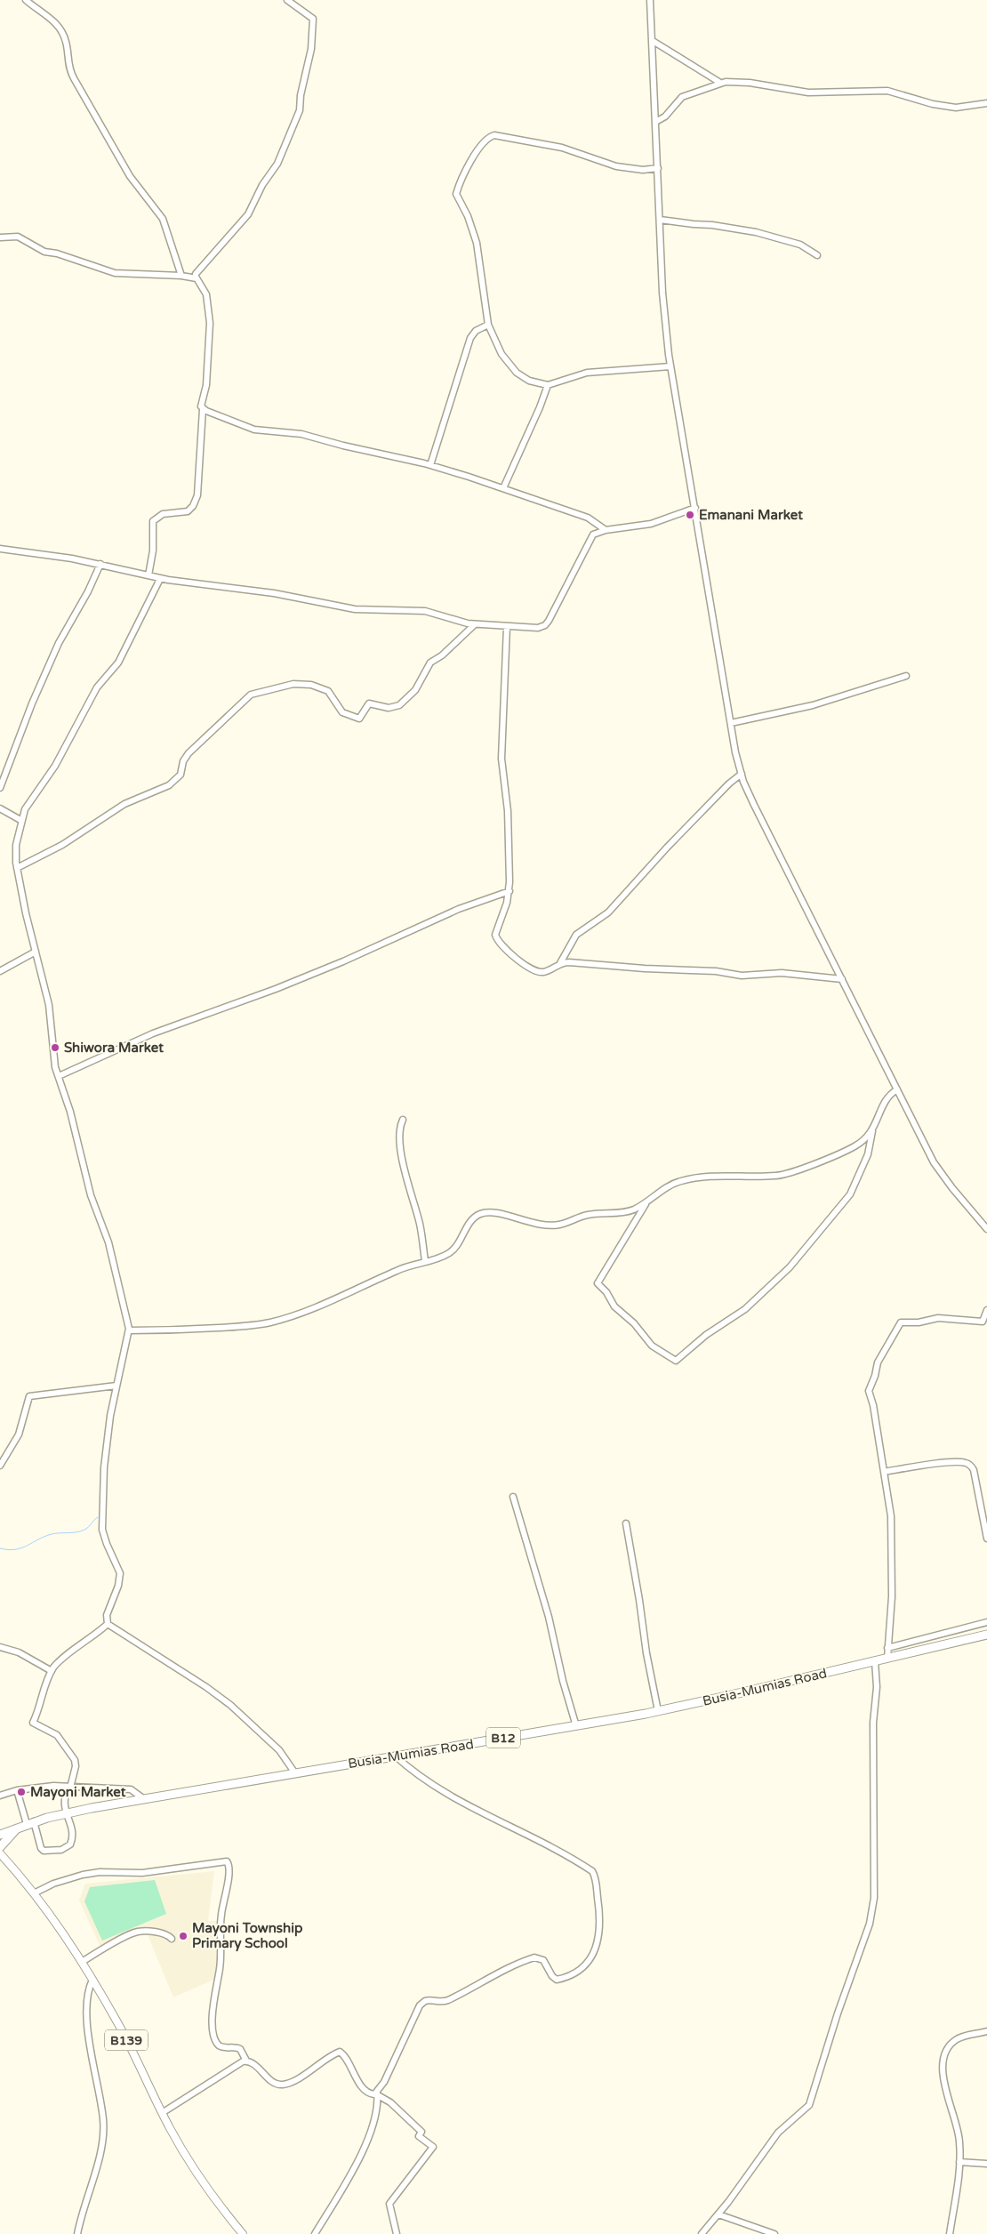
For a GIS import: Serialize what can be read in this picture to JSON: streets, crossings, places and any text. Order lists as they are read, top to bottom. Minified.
{"streets":{"highway":["Busia-Mumias Road","B12"],"main road":["B139"]},"places":["Emanani Market","Shiwora Market","Mayoni Market","Mayoni Township Primary School"]}
